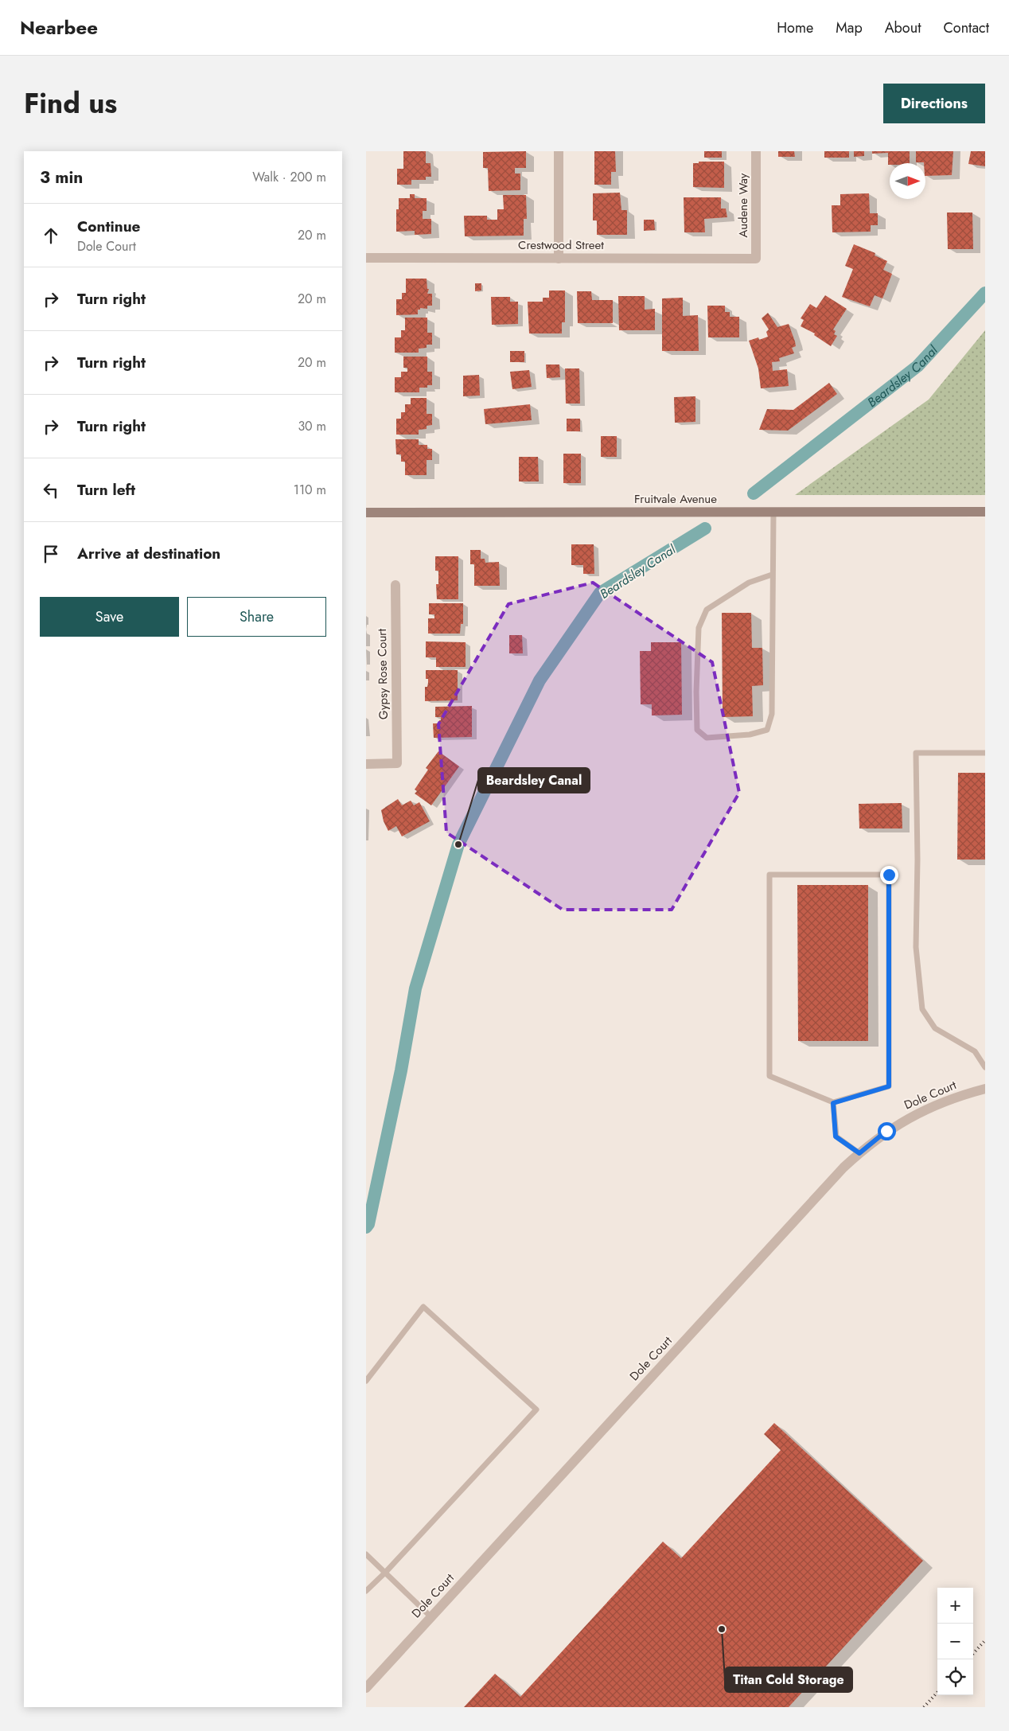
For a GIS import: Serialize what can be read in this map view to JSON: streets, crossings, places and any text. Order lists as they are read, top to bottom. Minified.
{"streets":{"main road":["Fruitvale Avenue"],"street":["Audene Way","Crestwood Street","Gypsy Rose Court","Dole Court"]},"crossings":[["Audene Way","Crestwood Street"]],"water":["Beardsley Canal"],"places":["Beardsley Canal","Titan Cold Storage"],"north":"right","page":{"header":"Nearbee","nav":["Home","Map","About","Contact"],"title":"Find us","buttons":["Directions",["Save","Share"]],"heading":["3 min","Walk · 200 m"],"list":[["Continue","Dole Court","20 m"],["Turn right","20 m"],["Turn right","20 m"],["Turn right","30 m"],["Turn left","110 m"],"Arrive at destination"],"map_buttons":["+","−"]}}
